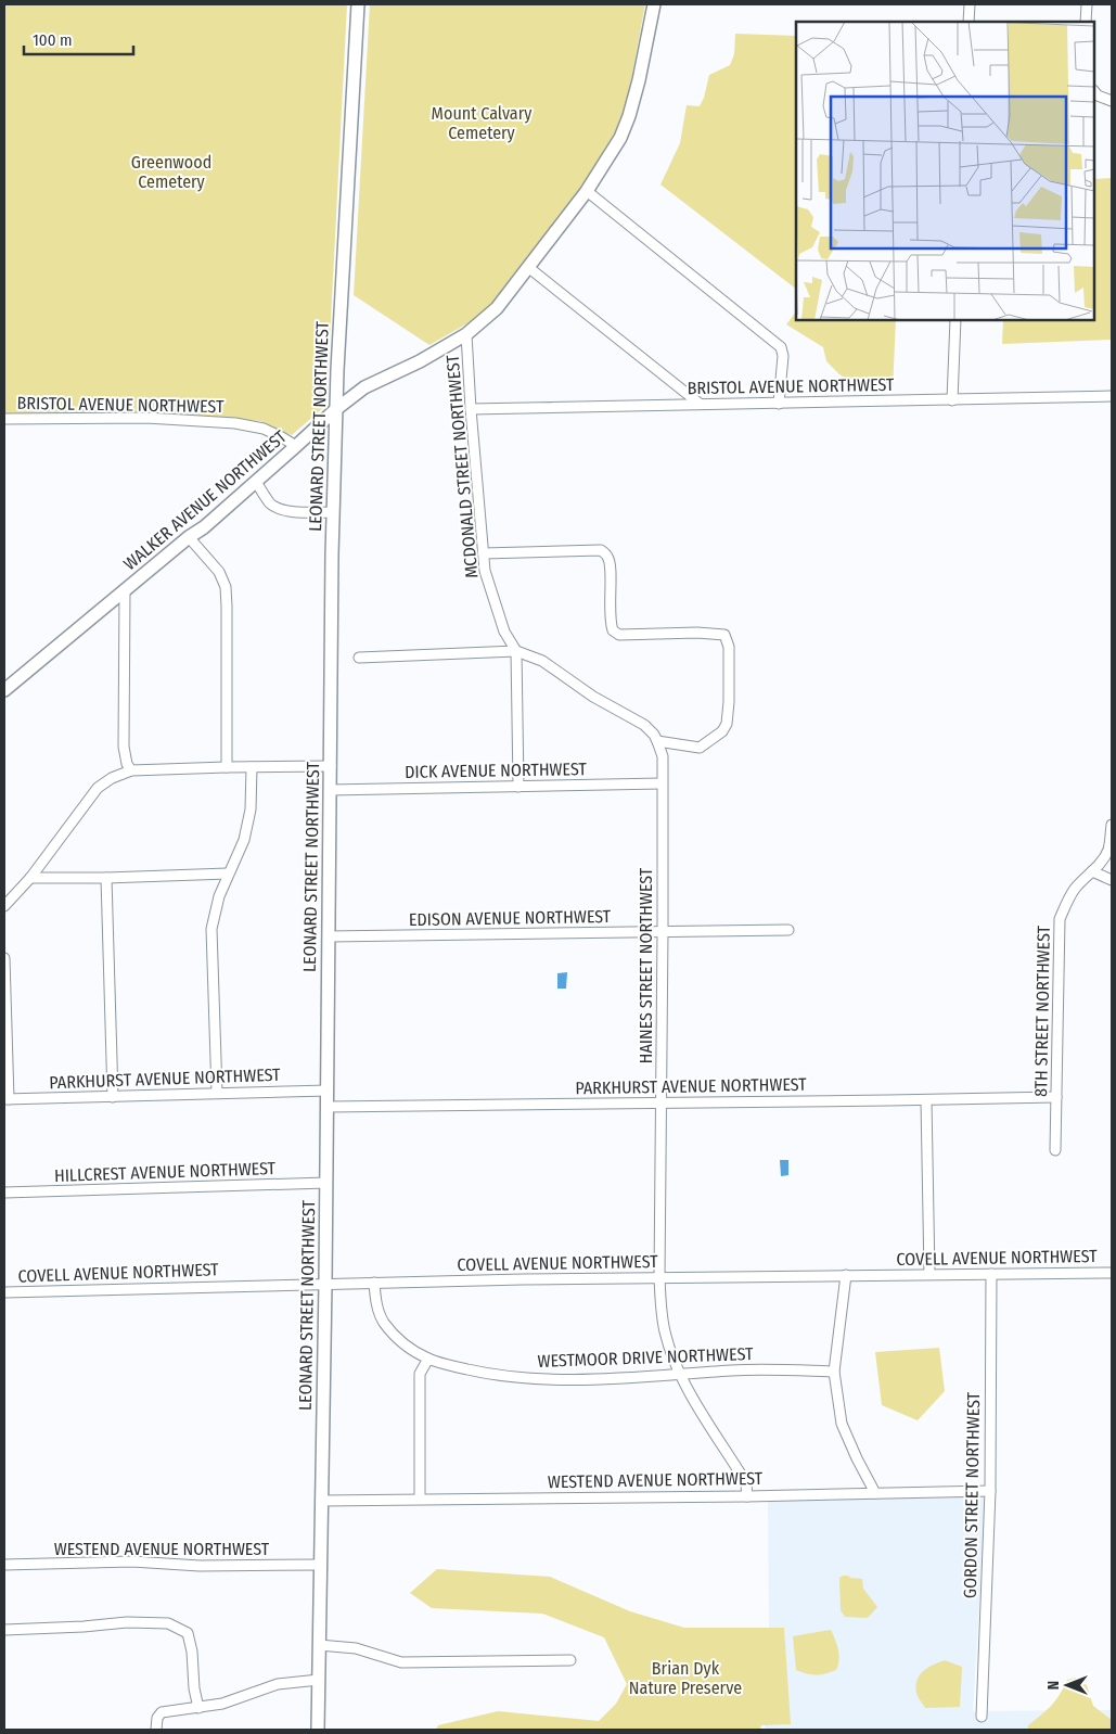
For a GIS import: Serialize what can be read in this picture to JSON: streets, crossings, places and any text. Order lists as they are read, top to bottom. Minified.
{"streets":{"main road":["LEONARD STREET NORTHWEST","WALKER AVENUE NORTHWEST"],"street":["BRISTOL AVENUE NORTHWEST","MCDONALD STREET NORTHWEST","DICK AVENUE NORTHWEST","EDISON AVENUE NORTHWEST","HAINES STREET NORTHWEST","8TH STREET NORTHWEST","PARKHURST AVENUE NORTHWEST","HILLCREST AVENUE NORTHWEST","COVELL AVENUE NORTHWEST","WESTMOOR DRIVE NORTHWEST","WESTEND AVENUE NORTHWEST","GORDON STREET NORTHWEST"]},"crossings":[["BRISTOL AVENUE NORTHWEST","MCDONALD STREET NORTHWEST"],["BRISTOL AVENUE NORTHWEST","WALKER AVENUE NORTHWEST"],["LEONARD STREET NORTHWEST","WALKER AVENUE NORTHWEST"],["LEONARD STREET NORTHWEST","DICK AVENUE NORTHWEST"],["LEONARD STREET NORTHWEST","EDISON AVENUE NORTHWEST"],["LEONARD STREET NORTHWEST","PARKHURST AVENUE NORTHWEST"],["LEONARD STREET NORTHWEST","HILLCREST AVENUE NORTHWEST"],["LEONARD STREET NORTHWEST","COVELL AVENUE NORTHWEST"],["LEONARD STREET NORTHWEST","WESTEND AVENUE NORTHWEST"],["MCDONALD STREET NORTHWEST","WALKER AVENUE NORTHWEST"],["MCDONALD STREET NORTHWEST","DICK AVENUE NORTHWEST"],["DICK AVENUE NORTHWEST","HAINES STREET NORTHWEST"],["EDISON AVENUE NORTHWEST","HAINES STREET NORTHWEST"],["HAINES STREET NORTHWEST","PARKHURST AVENUE NORTHWEST"],["HAINES STREET NORTHWEST","COVELL AVENUE NORTHWEST"],["HAINES STREET NORTHWEST","WESTMOOR DRIVE NORTHWEST"],["HAINES STREET NORTHWEST","WESTEND AVENUE NORTHWEST"],["8TH STREET NORTHWEST","PARKHURST AVENUE NORTHWEST"],["COVELL AVENUE NORTHWEST","WESTMOOR DRIVE NORTHWEST"],["COVELL AVENUE NORTHWEST","GORDON STREET NORTHWEST"],["WESTEND AVENUE NORTHWEST","GORDON STREET NORTHWEST"]],"parks":["Mount Calvary Cemetery","Greenwood Cemetery","Brian Dyk Nature Preserve"],"scale_bar":"100 m","north":"left"}
